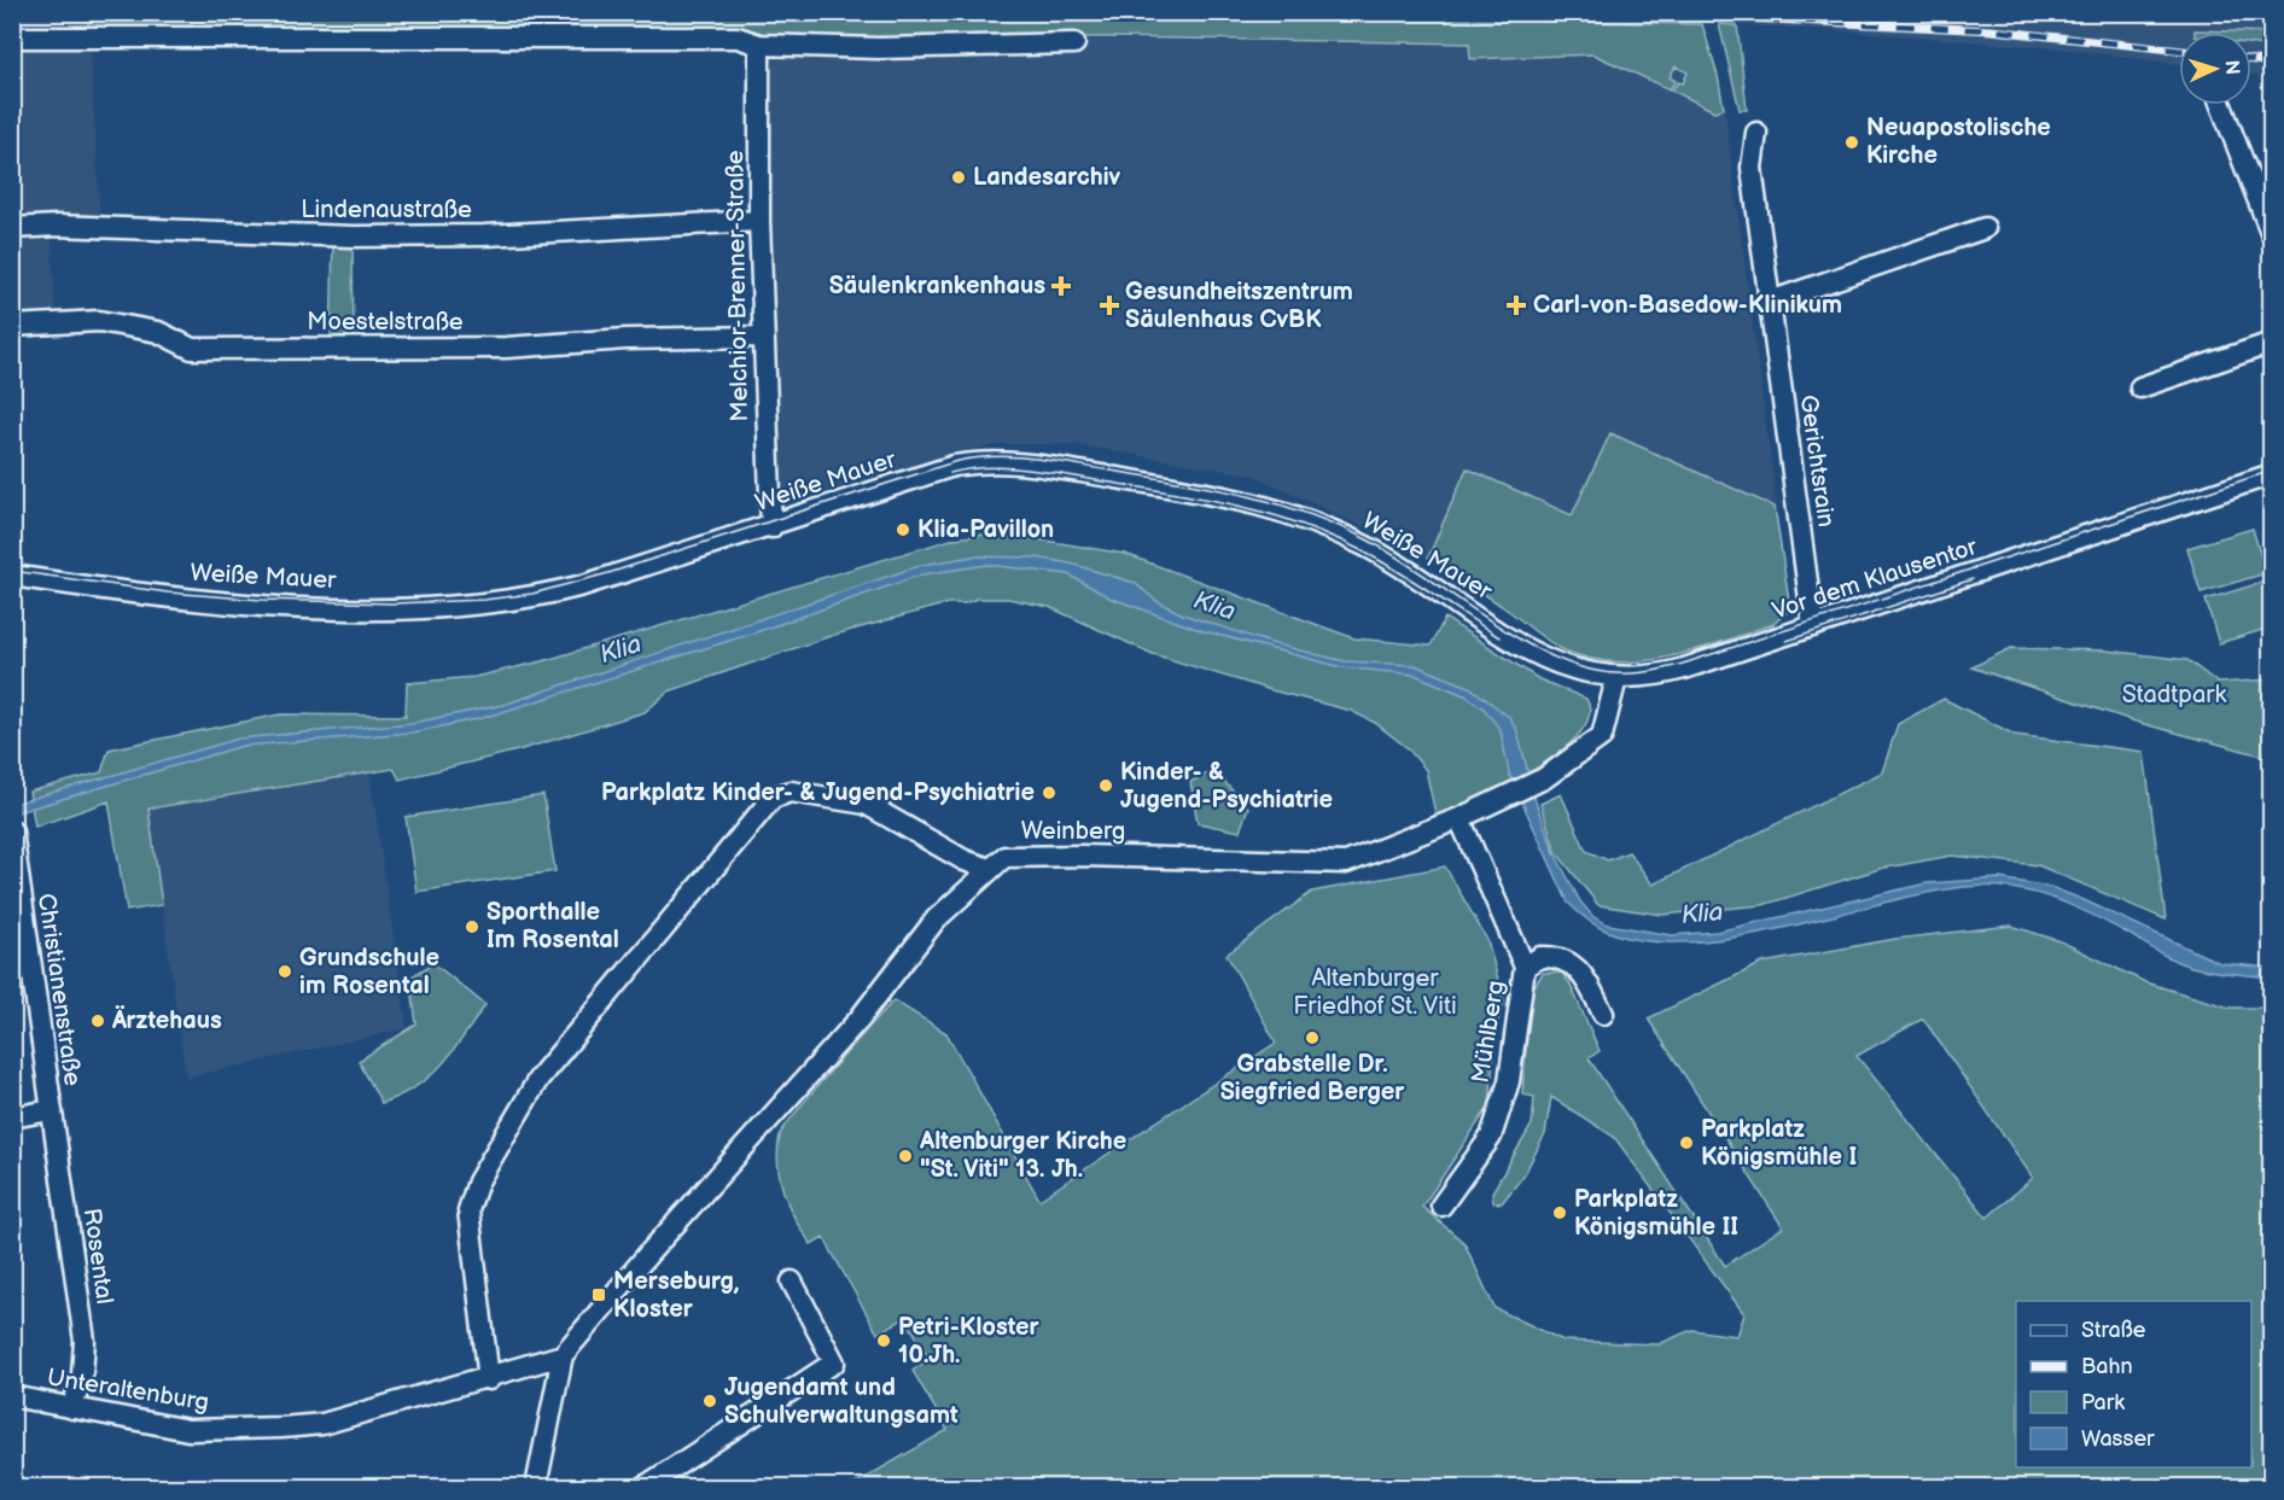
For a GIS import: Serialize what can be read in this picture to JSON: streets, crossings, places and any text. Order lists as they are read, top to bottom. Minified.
{"streets":{"street":["Lindenaustraße","Melchior-Brenner-Straße","Moestelstraße","Gerichtsrain","Weiße Mauer","Vor dem Klausentor","Weinberg","Christianenstraße","Mühlberg","Rosental","Unteraltenburg"]},"crossings":[["Lindenaustraße","Melchior-Brenner-Straße"],["Melchior-Brenner-Straße","Moestelstraße"],["Melchior-Brenner-Straße","Weiße Mauer"],["Gerichtsrain","Vor dem Klausentor"],["Weiße Mauer","Vor dem Klausentor"],["Weiße Mauer","Weinberg"],["Vor dem Klausentor","Weinberg"],["Weinberg","Mühlberg"],["Weinberg","Unteraltenburg"],["Christianenstraße","Rosental"],["Rosental","Unteraltenburg"]],"water":["Klia"],"parks":["Stadtpark","Altenburger Friedhof St. Viti"],"places":{"other":["Neuapostolische Kirche","Landesarchiv","Klia-Pavillon","Kinder- & Jugend-Psychiatrie","Parkplatz Kinder- & Jugend-Psychiatrie","Sporthalle Im Rosental","Grundschule im Rosental","Ärztehaus","Grabstelle Dr. Siegfried Berger","Parkplatz Königsmühle I","Altenburger Kirche \"St. Viti\" 13. Jh.","Parkplatz Königsmühle II","Petri-Kloster 10.Jh.","Jugendamt und Schulverwaltungsamt"],"health":["Säulenkrankenhaus","Gesundheitszentrum Säulenhaus CvBK","Carl-von-Basedow-Klinikum"],"transit":["Merseburg, Kloster"]},"legend":["Straße","Bahn","Park","Wasser"],"north":"right"}
